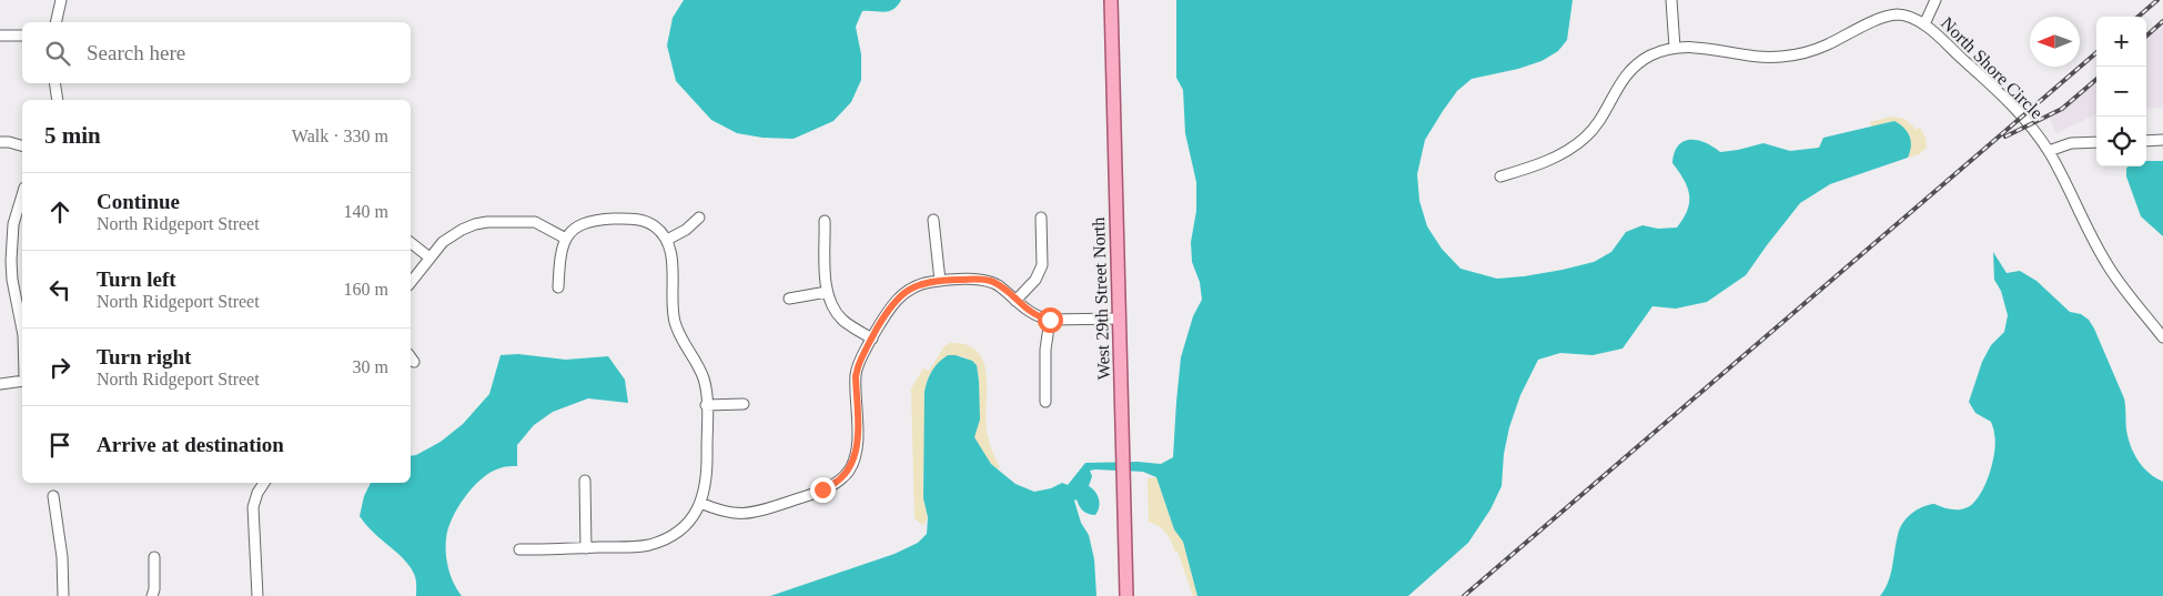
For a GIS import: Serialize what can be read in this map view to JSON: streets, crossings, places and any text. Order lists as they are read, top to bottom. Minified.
{"streets":{"main road":["West 29th Street North"],"street":["North Shore Circle"]},"north":"left","page":{"map_buttons":["+","−"],"search":"Search here","heading":["5 min","Walk · 330 m"],"list":[["Continue","North Ridgeport Street","140 m"],["Turn left","North Ridgeport Street","160 m"],["Turn right","North Ridgeport Street","30 m"],"Arrive at destination"]}}
